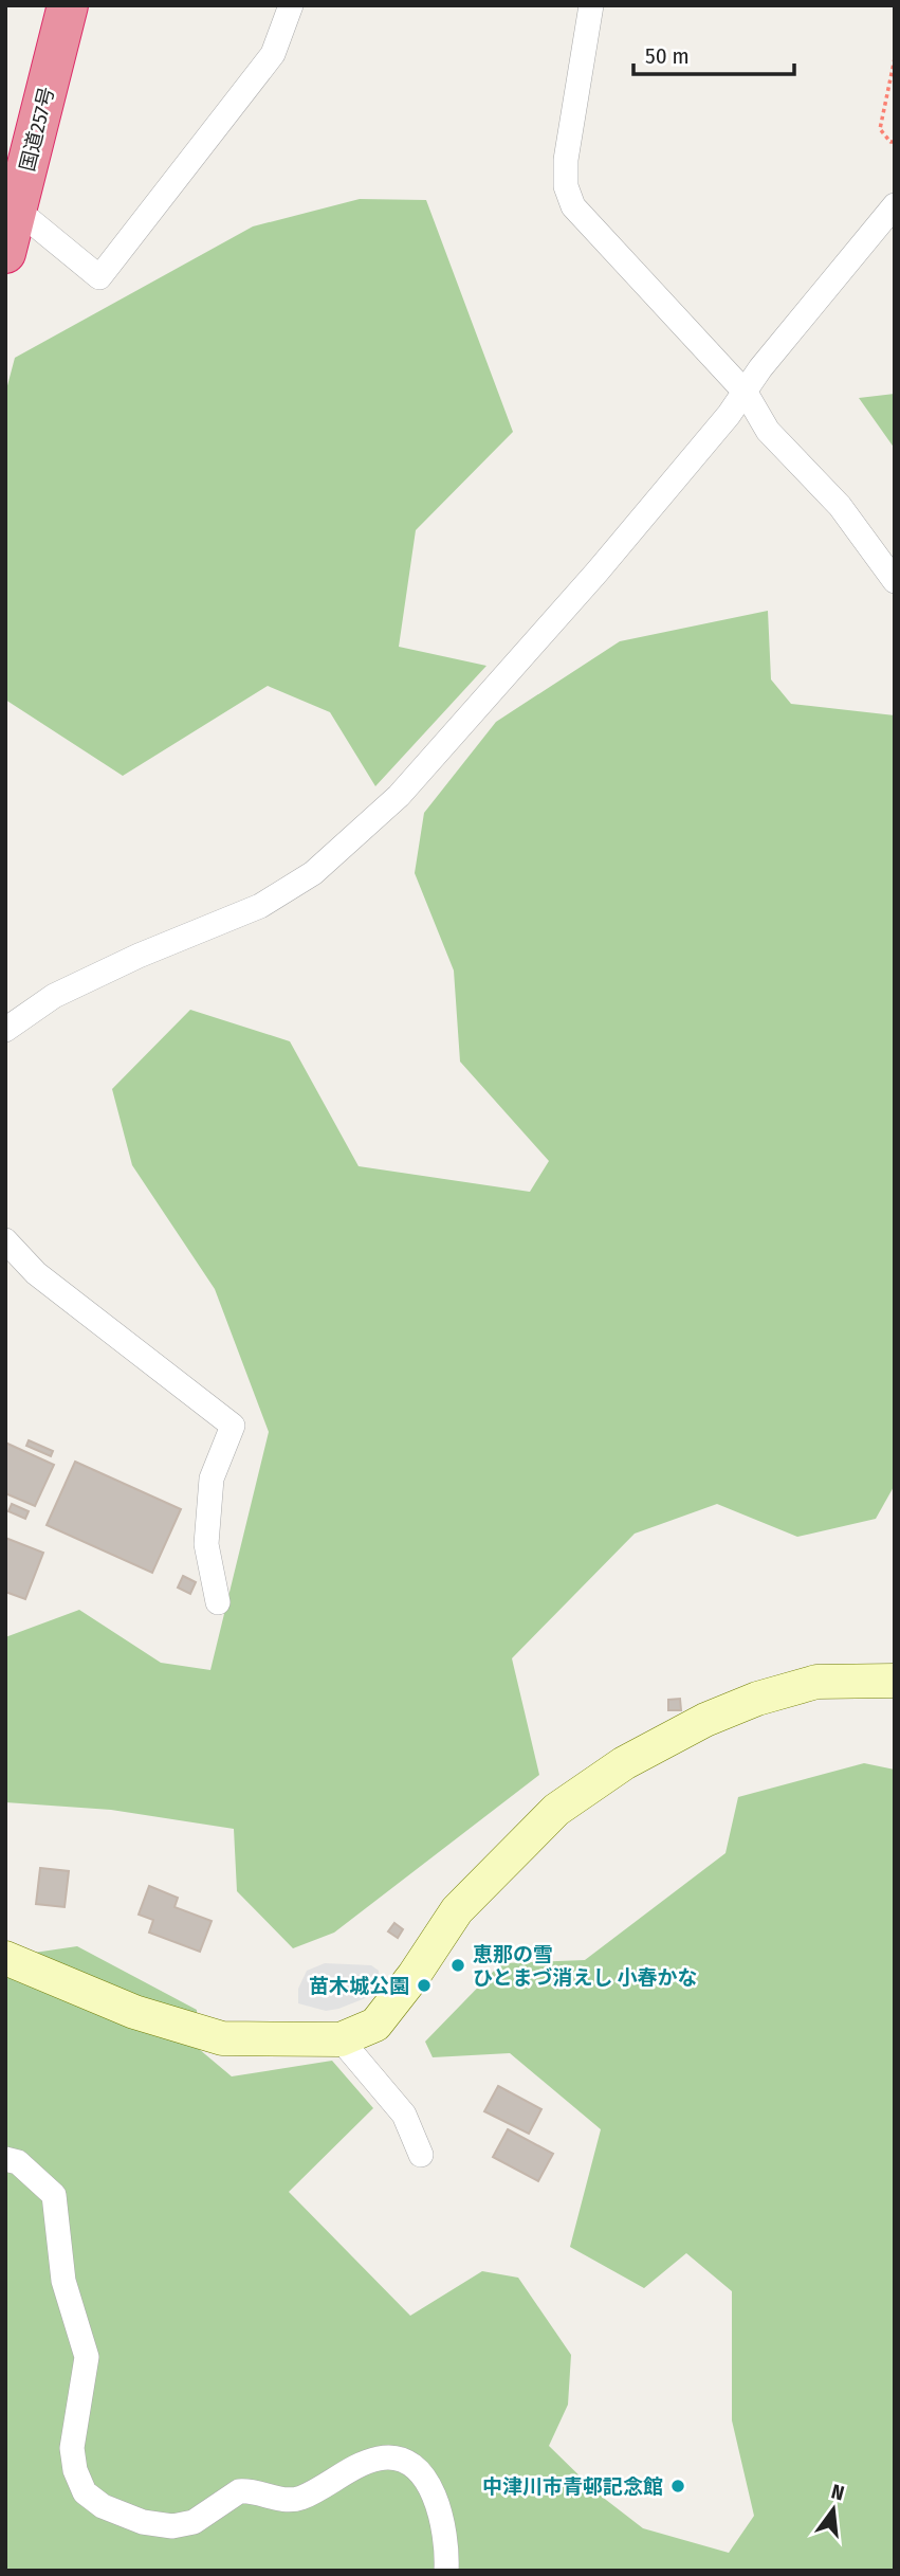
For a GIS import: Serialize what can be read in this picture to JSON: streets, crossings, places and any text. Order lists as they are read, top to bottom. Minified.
{"streets":{"highway":["国道257号"]},"places":["恵那の雪 ひとまづ消えし 小春かな","苗木城公園","中津川市青邨記念館"],"scale_bar":"50 m","north":"top"}
